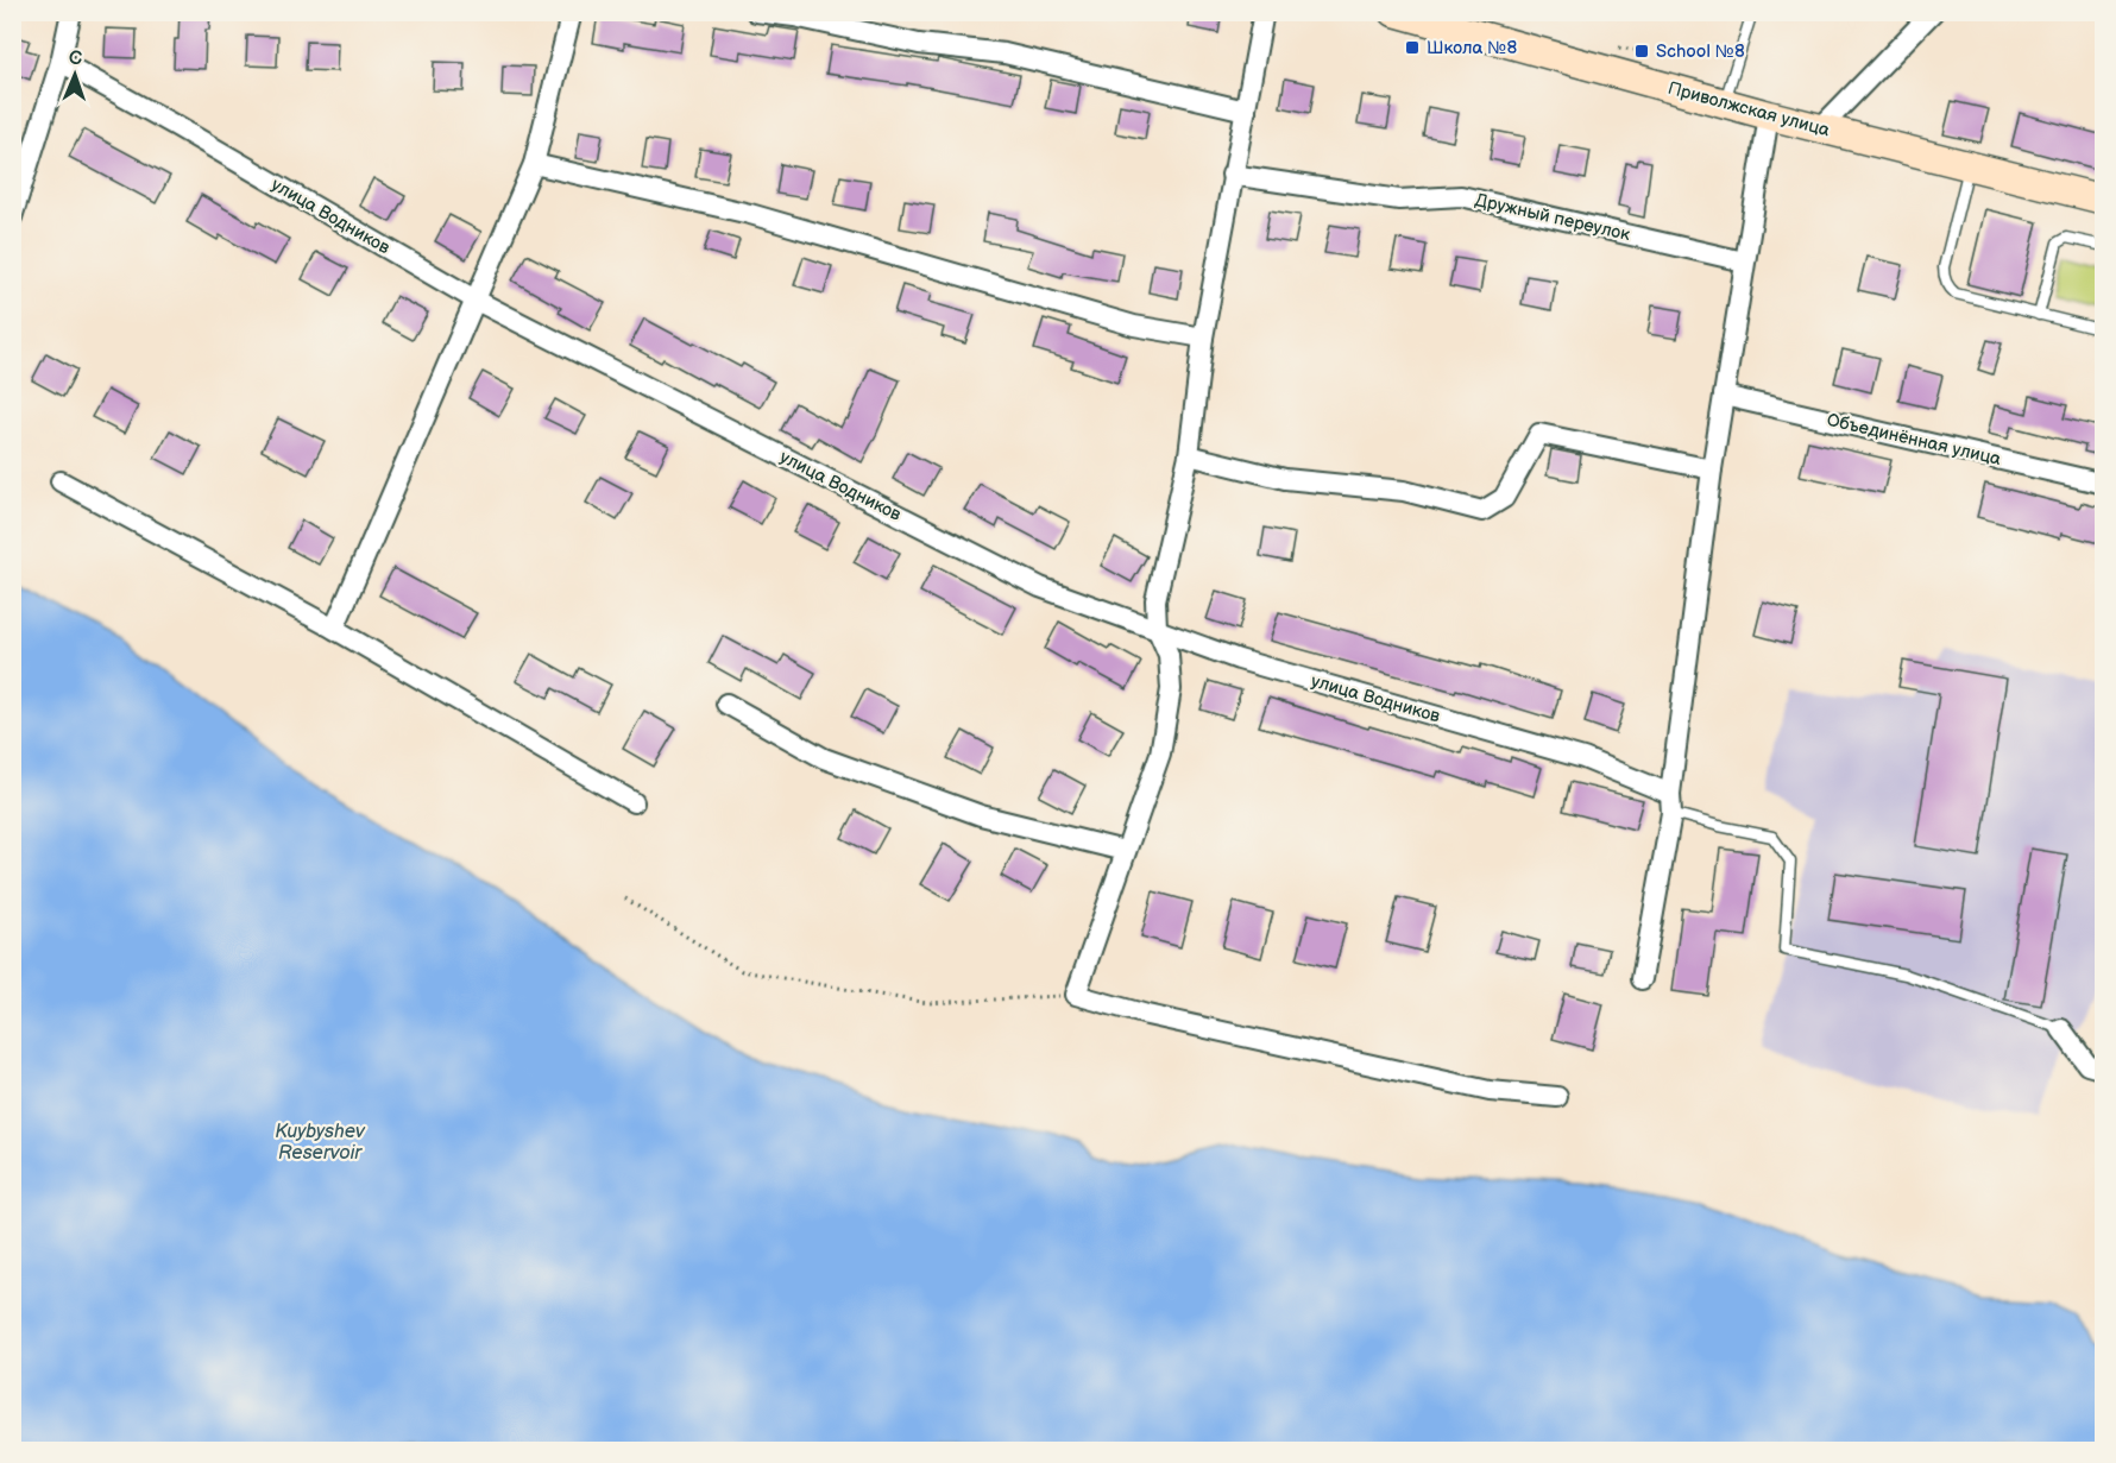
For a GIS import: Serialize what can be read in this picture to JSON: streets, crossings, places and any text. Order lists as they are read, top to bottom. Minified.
{"streets":{"main road":["Приволжская улица"],"street":["улица Водников","Дружный переулок","Объединённая улица"]},"water":["Kuybyshev Reservoir"],"places":{"transit":["Школа №8","School №8"]},"north":"top"}
